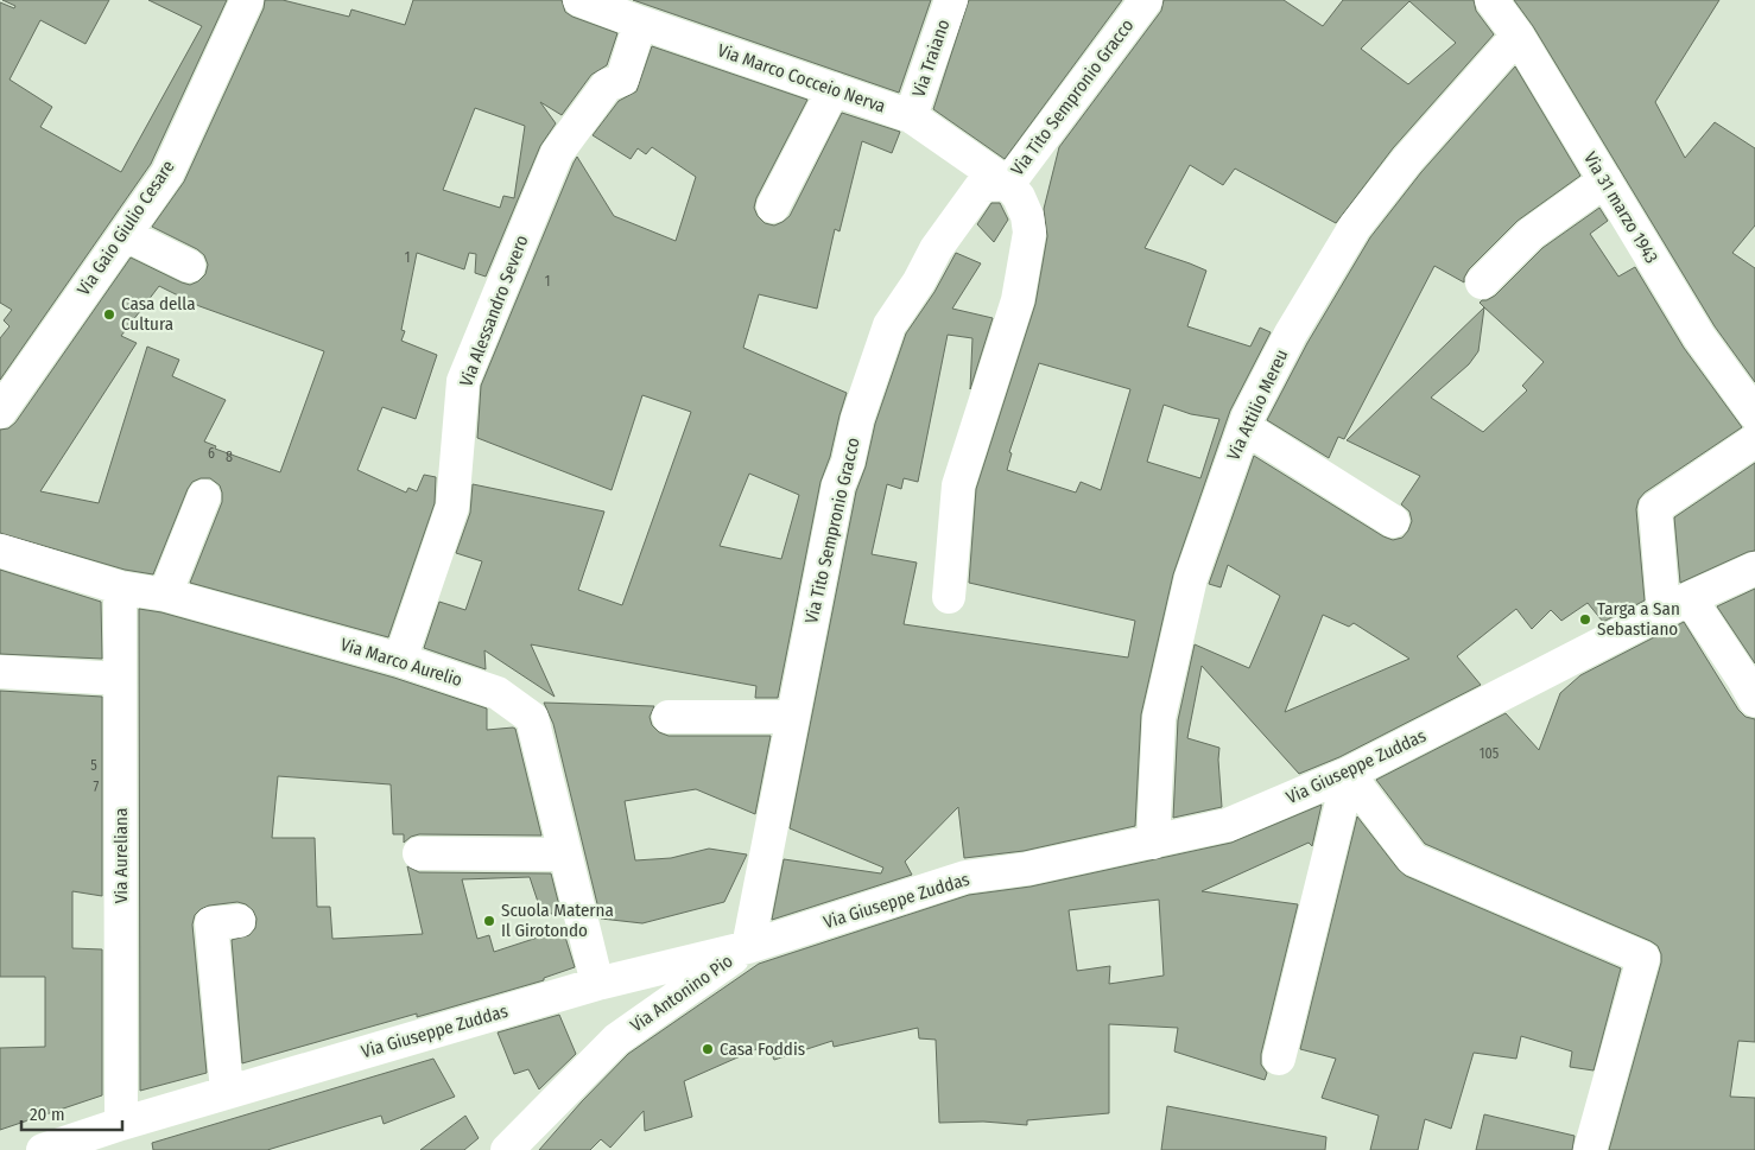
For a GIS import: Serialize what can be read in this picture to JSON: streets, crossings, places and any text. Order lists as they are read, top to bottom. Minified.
{"streets":{"street":["Via Traiano","Via Marco Cocceio Nerva","Via Tito Sempronio Gracco","Via 31 marzo 1943","Via Gaio Giulio Cesare","Via Alessandro Severo","Via Attilio Mereu","Via Marco Aurelio","Via Giuseppe Zuddas","Via Aureliana","Via Antonino Pio"]},"crossings":[["Via Traiano","Via Marco Cocceio Nerva"],["Via Marco Cocceio Nerva","Via Tito Sempronio Gracco"],["Via Marco Cocceio Nerva","Via Alessandro Severo"],["Via Tito Sempronio Gracco","Via Giuseppe Zuddas"],["Via Tito Sempronio Gracco","Via Antonino Pio"],["Via 31 marzo 1943","Via Attilio Mereu"],["Via Alessandro Severo","Via Marco Aurelio"],["Via Attilio Mereu","Via Giuseppe Zuddas"],["Via Marco Aurelio","Via Giuseppe Zuddas"],["Via Marco Aurelio","Via Aureliana"],["Via Marco Aurelio","Via Antonino Pio"],["Via Giuseppe Zuddas","Via Aureliana"],["Via Giuseppe Zuddas","Via Antonino Pio"]],"places":["Casa della Cultura","Targa a San Sebastiano","Scuola Materna Il Girotondo","Casa Foddis"],"house_numbers":["1","1","6","8","105","5","7"],"scale_bar":"20 m"}
